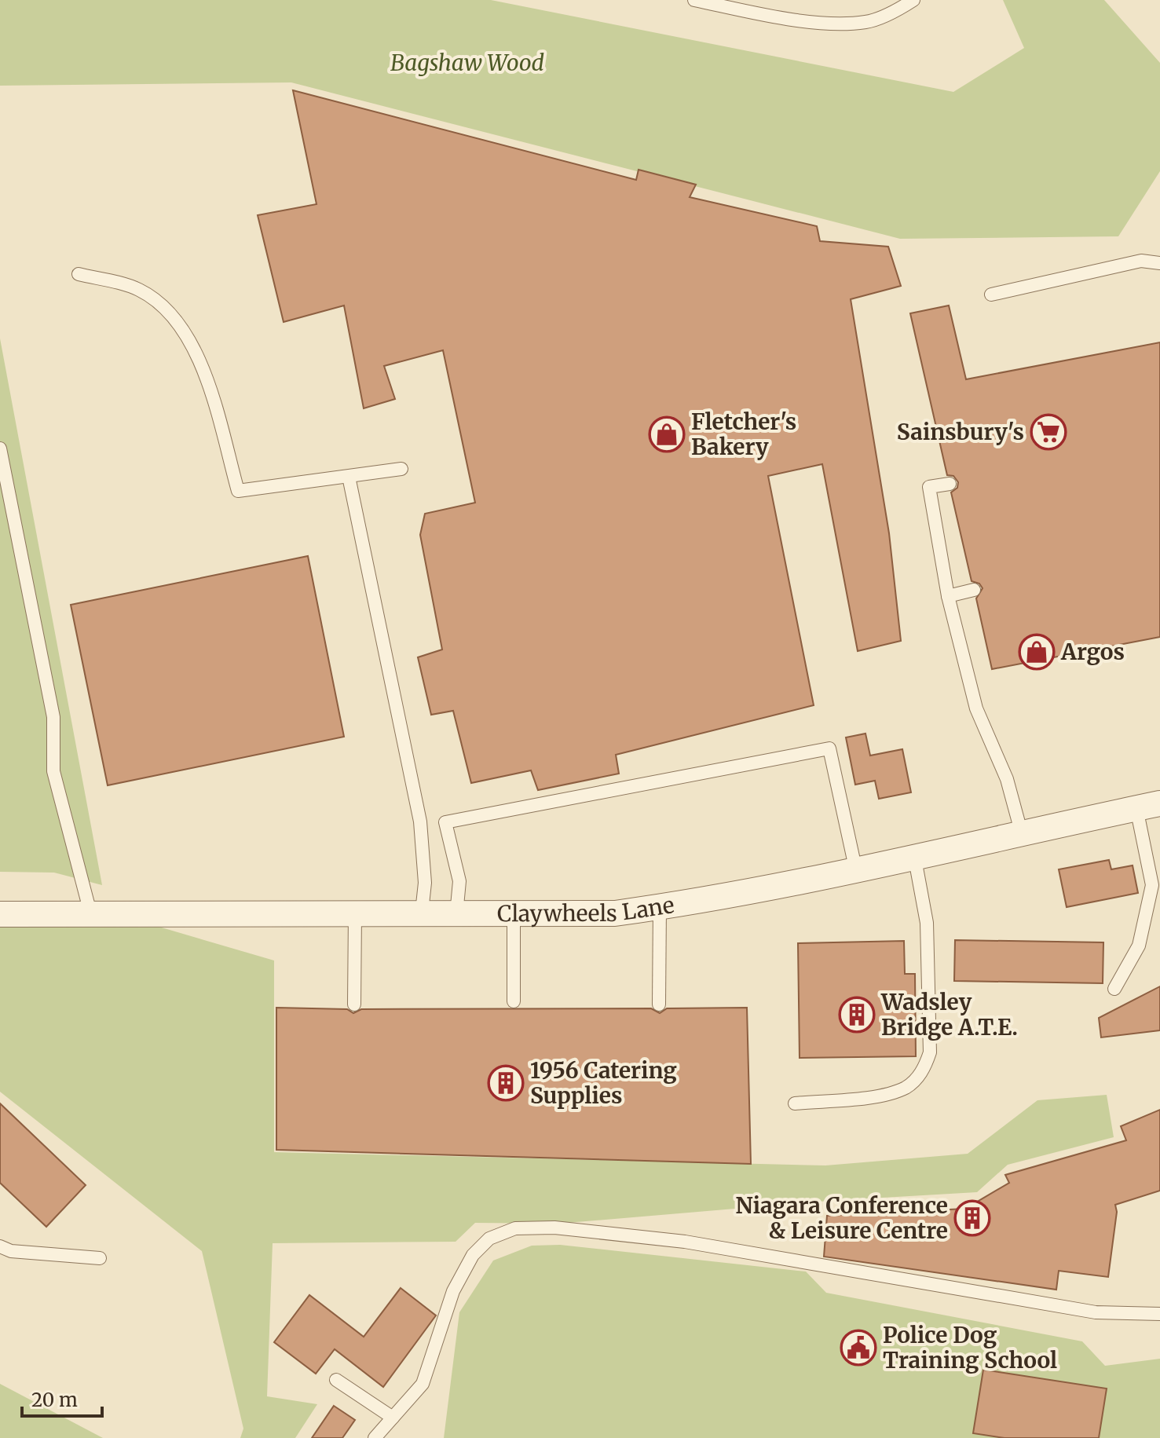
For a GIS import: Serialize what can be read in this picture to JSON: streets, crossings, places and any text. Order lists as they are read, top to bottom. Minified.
{"streets":{"street":["Claywheels Lane"]},"parks":["Bagshaw Wood"],"places":{"supermarket":["Sainsbury's"],"shop":["Fletcher's Bakery","Argos"],"building":["Wadsley Bridge A.T.E.","1956 Catering Supplies","Niagara Conference & Leisure Centre"],"public building":["Police Dog Training School"]},"scale_bar":"20 m"}
